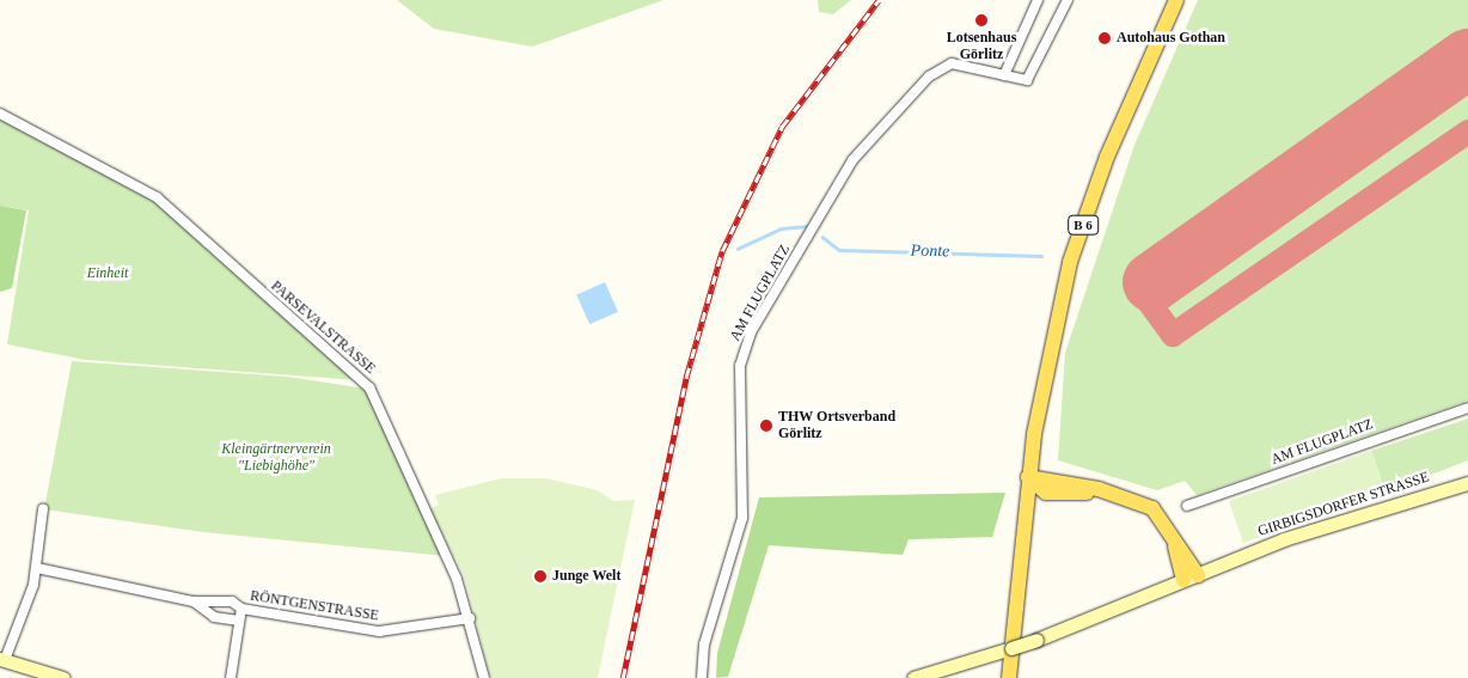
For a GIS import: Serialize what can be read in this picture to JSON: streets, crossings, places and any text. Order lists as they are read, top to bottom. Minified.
{"streets":{"main road":["B 6"],"street":["AM FLUGPLATZ","PARSEVALSTRASSE","GIRBIGSDORFER STRASSE","RÖNTGENSTRASSE"]},"crossings":[["PARSEVALSTRASSE","RÖNTGENSTRASSE"]],"water":["Ponte"],"parks":["Einheit","Kleingärtnerverein \"Liebighöhe\""],"places":["Lotsenhaus Görlitz","Autohaus Gothan","THW Ortsverband Görlitz","Junge Welt"]}
